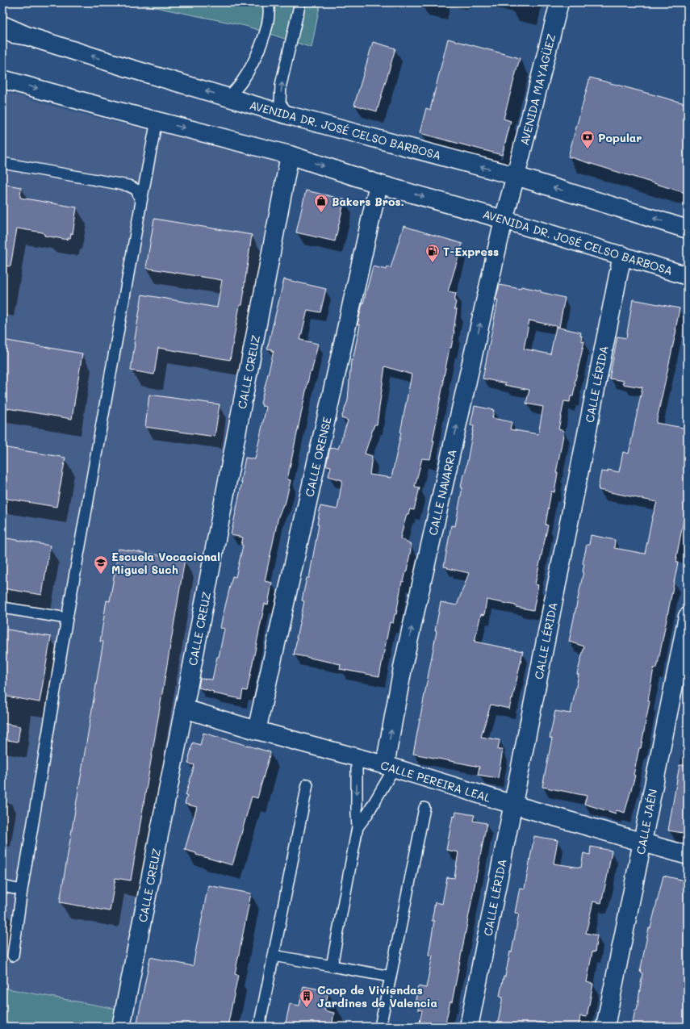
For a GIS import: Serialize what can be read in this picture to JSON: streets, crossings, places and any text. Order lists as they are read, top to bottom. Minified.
{"streets":{"main road":["AVENIDA MAYAGÜEZ","AVENIDA DR. JOSÉ CELSO BARBOSA","CALLE CREUZ","CALLE LÉRIDA","CALLE ORENSE","CALLE NAVARRA","CALLE PEREIRA LEAL","CALLE JAÉN"]},"crossings":[["AVENIDA MAYAGÜEZ","AVENIDA DR. JOSÉ CELSO BARBOSA"],["AVENIDA MAYAGÜEZ","CALLE NAVARRA"],["AVENIDA DR. JOSÉ CELSO BARBOSA","CALLE CREUZ"],["AVENIDA DR. JOSÉ CELSO BARBOSA","CALLE LÉRIDA"],["AVENIDA DR. JOSÉ CELSO BARBOSA","CALLE ORENSE"],["AVENIDA DR. JOSÉ CELSO BARBOSA","CALLE NAVARRA"],["CALLE CREUZ","CALLE PEREIRA LEAL"],["CALLE LÉRIDA","CALLE PEREIRA LEAL"],["CALLE ORENSE","CALLE PEREIRA LEAL"],["CALLE NAVARRA","CALLE PEREIRA LEAL"],["CALLE PEREIRA LEAL","CALLE JAÉN"]],"one_way":["CALLE NAVARRA"],"places":{"bank":["Popular"],"shop":["Bakers Bros."],"fuel station":["T-Express"],"school or university":["Escuela Vocacional Miguel Such"],"building":["Coop de Viviendas Jardines de Valencia"]}}
